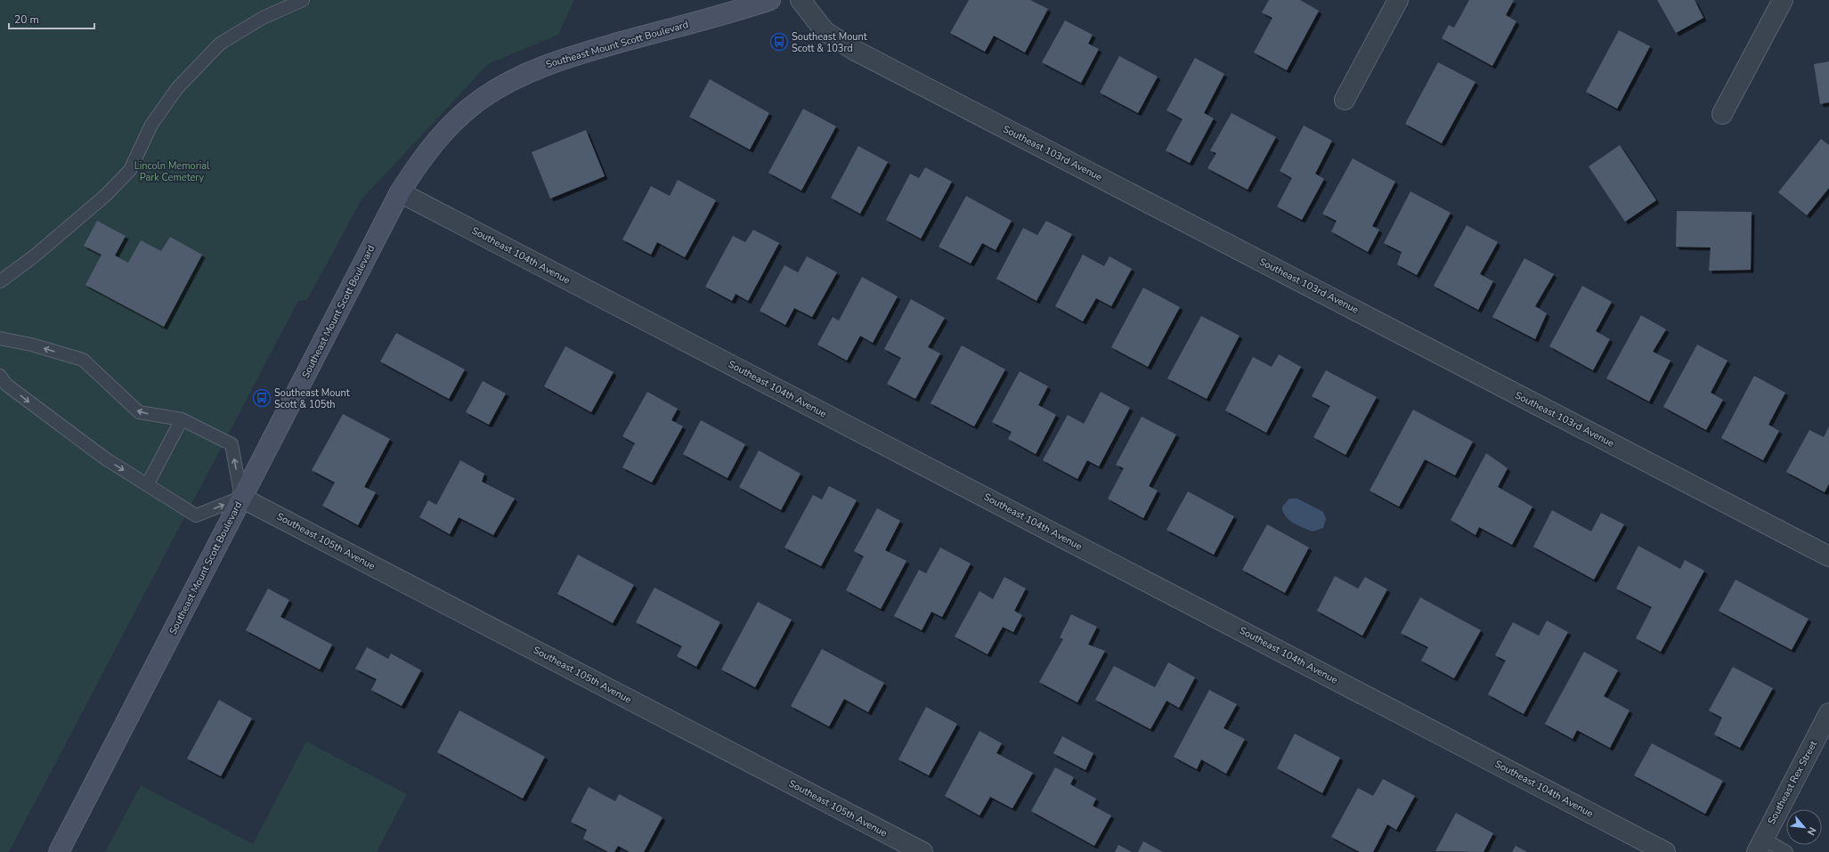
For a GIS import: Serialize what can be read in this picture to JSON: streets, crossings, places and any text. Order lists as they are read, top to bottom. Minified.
{"streets":{"street":["Southeast Mount Scott Boulevard","Southeast 103rd Avenue","Southeast 104th Avenue","Southeast 105th Avenue","Southeast Rex Street"]},"crossings":[["Southeast Mount Scott Boulevard","Southeast 104th Avenue"],["Southeast Mount Scott Boulevard","Southeast 105th Avenue"]],"parks":["Lincoln Memorial Park Cemetery"],"places":{"bus stop":["Southeast Mount Scott & 103rd","Southeast Mount Scott & 105th"]},"scale_bar":"20 m","north":"bottom right"}
